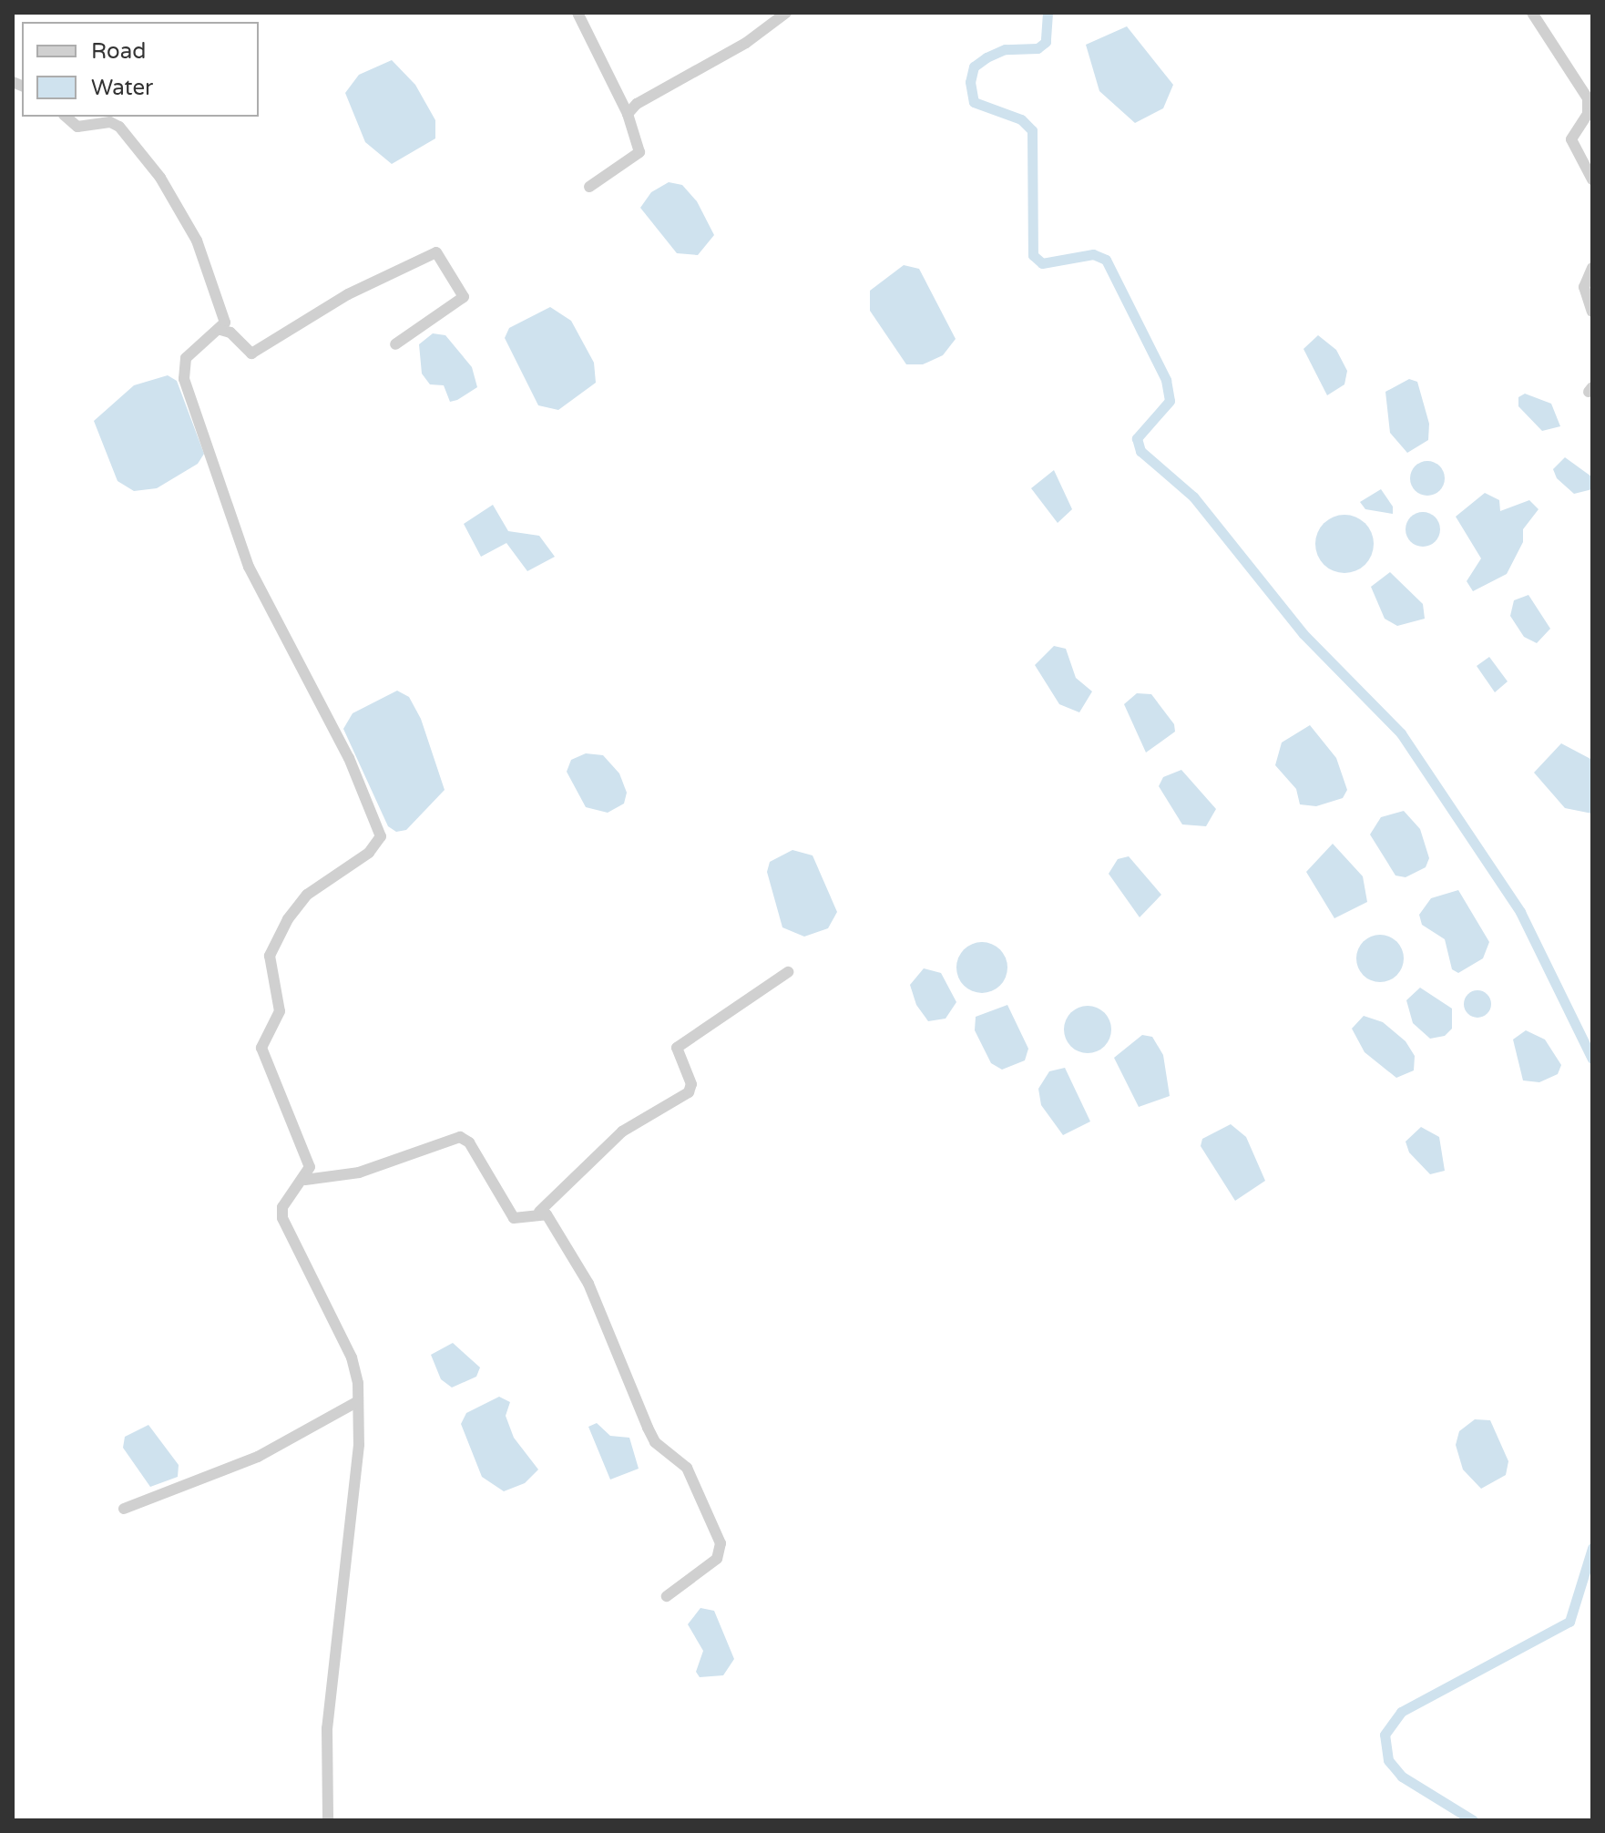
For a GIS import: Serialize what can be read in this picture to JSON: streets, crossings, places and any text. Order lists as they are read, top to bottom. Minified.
{"legend":["Road","Water"]}
